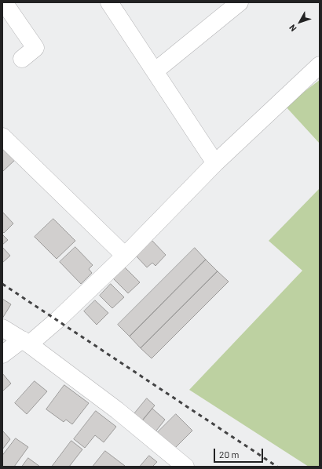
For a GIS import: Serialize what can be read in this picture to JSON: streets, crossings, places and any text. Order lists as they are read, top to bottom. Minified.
{"scale_bar":"20 m","north":"bottom left"}
